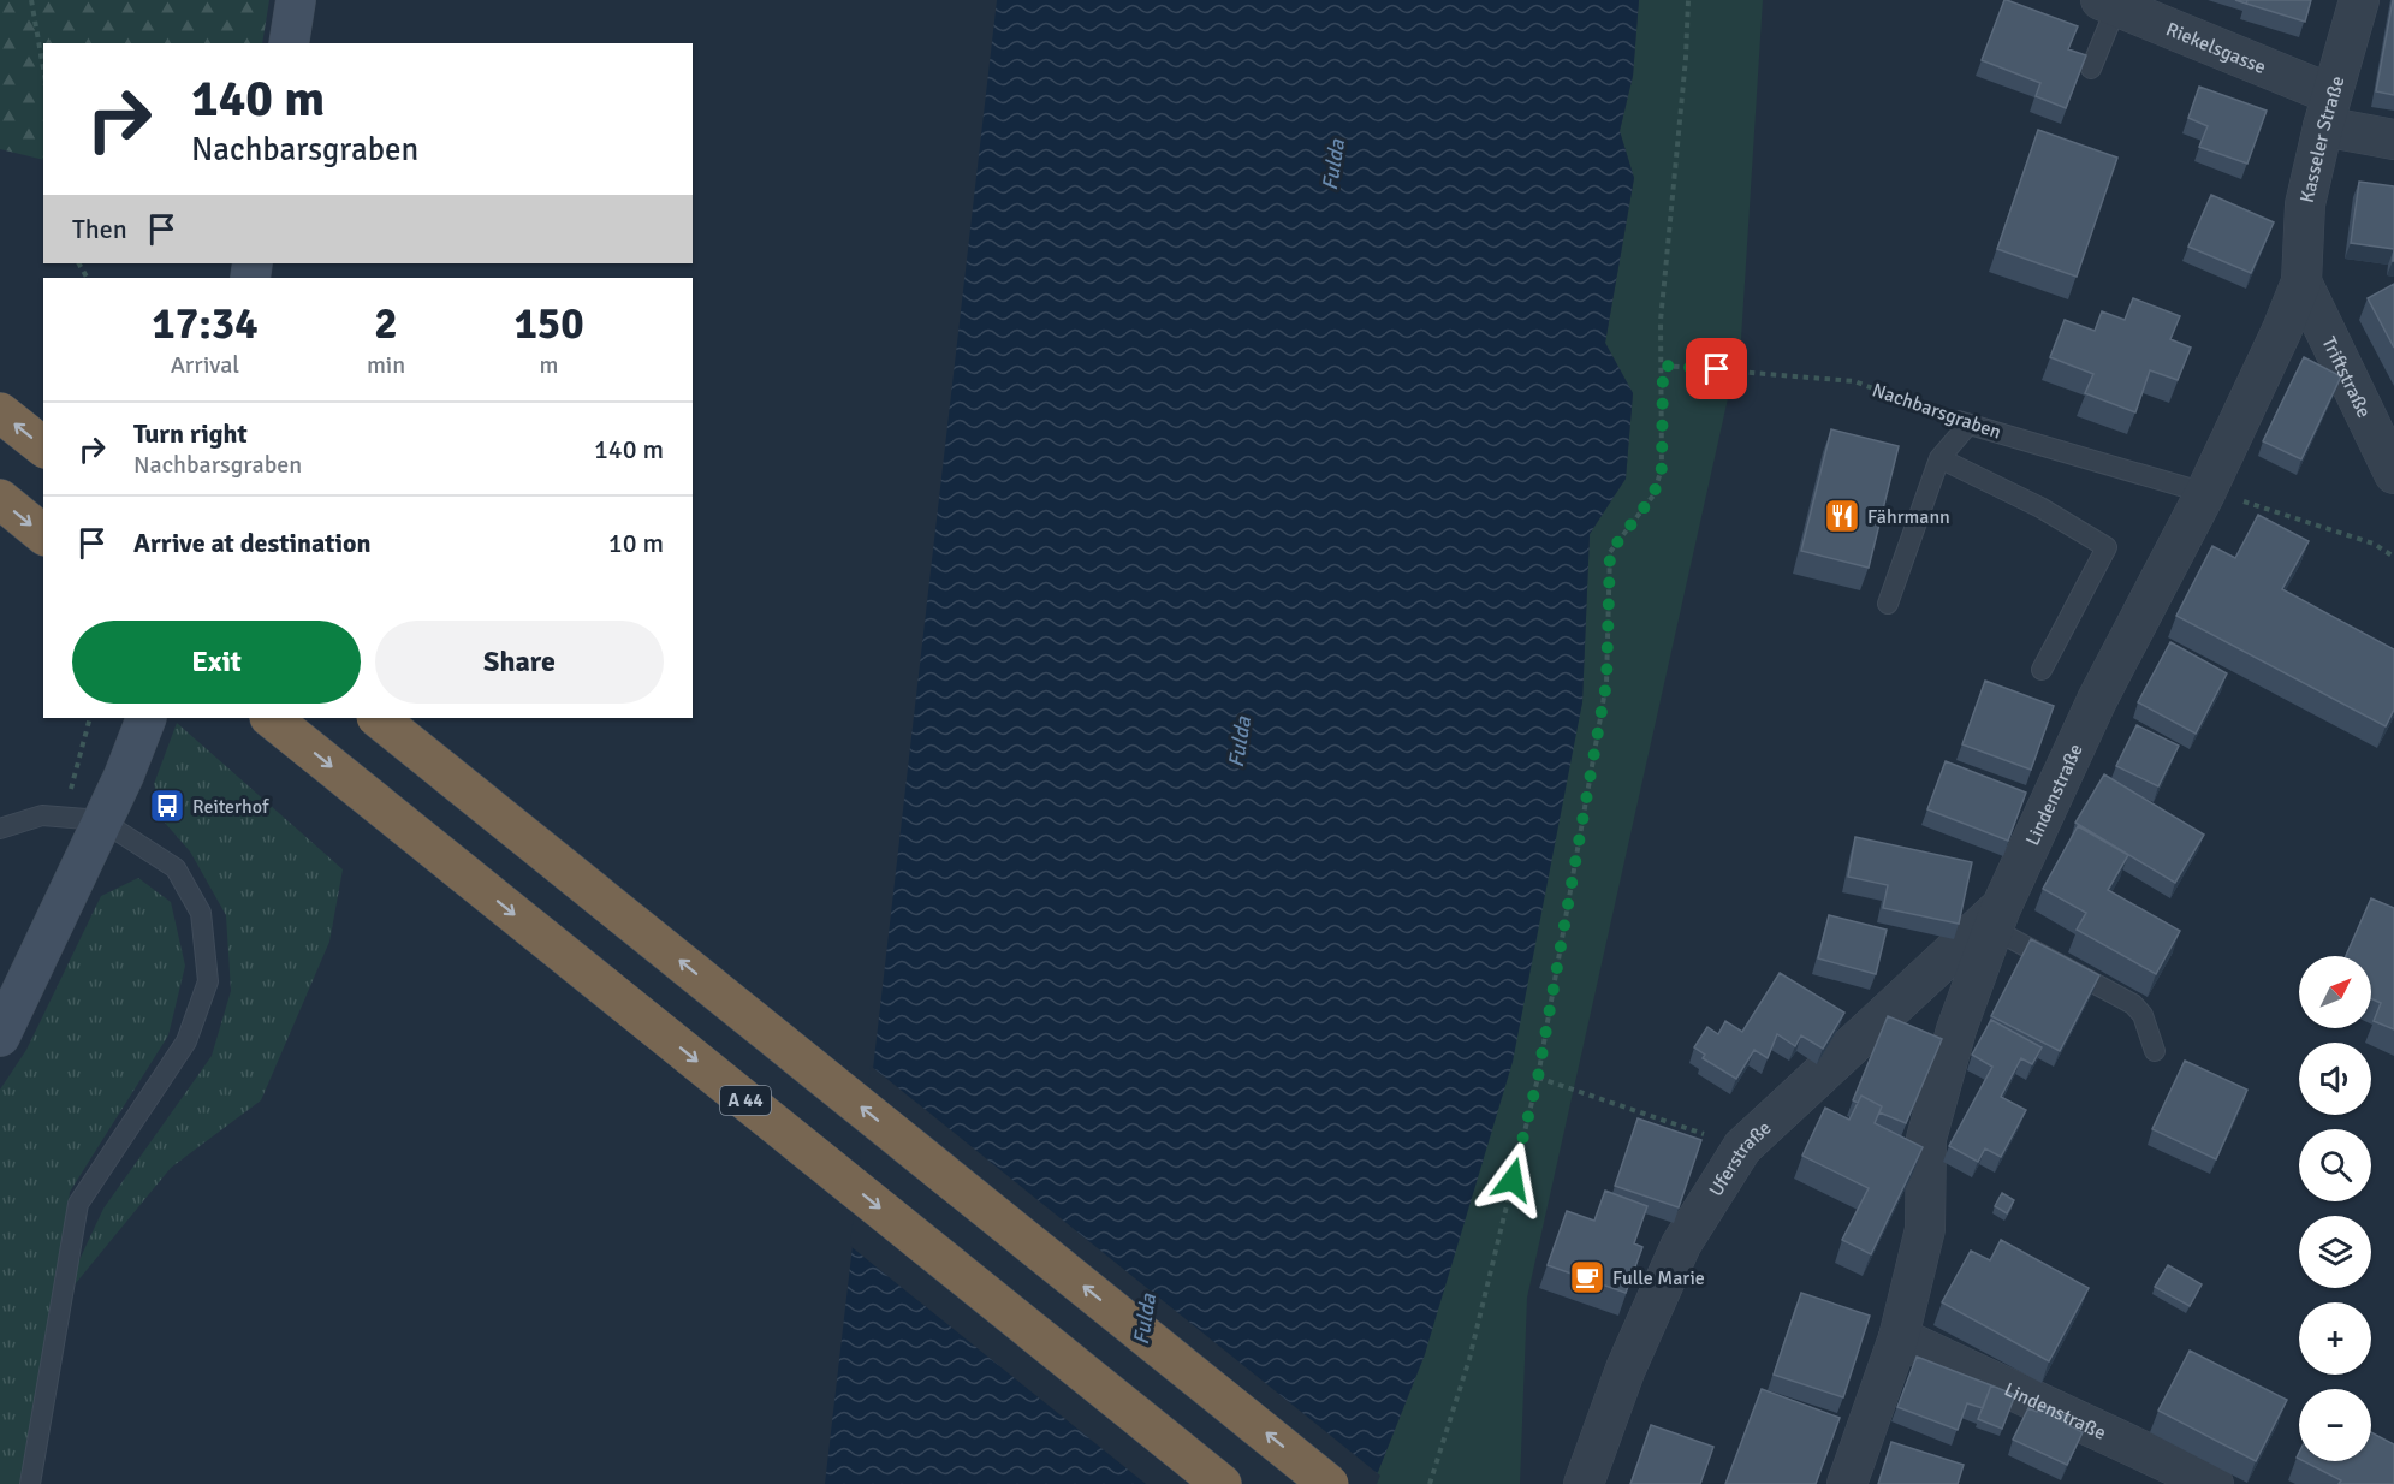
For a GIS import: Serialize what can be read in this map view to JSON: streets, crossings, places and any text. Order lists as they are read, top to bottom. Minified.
{"streets":{"highway":["A 44"],"street":["Riekelsgasse","Kasseler Straße","Triftstraße","Lindenstraße","Uferstraße"],"lane":["Nachbarsgraben"]},"crossings":[["Riekelsgasse","Kasseler Straße"],["Kasseler Straße","Triftstraße"],["Kasseler Straße","Lindenstraße"],["Triftstraße","Lindenstraße"],["Nachbarsgraben","Lindenstraße"],["Lindenstraße","Uferstraße"]],"water":["Fulda"],"places":{"restaurant":["Fährmann"],"bus stop":["Reiterhof"],"cafe":["Fulle Marie"]},"north":"top right","page":{"turn":["140 m","Nachbarsgraben"],"then":"Then","eta":["17:34","Arrival","2","min","150","m"],"list":[{"name":"Turn right","note":"Nachbarsgraben","value":"140 m"},{"name":"Arrive at destination","value":"10 m"}],"buttons":["Exit","Share"],"map_buttons":["+","−"]}}
